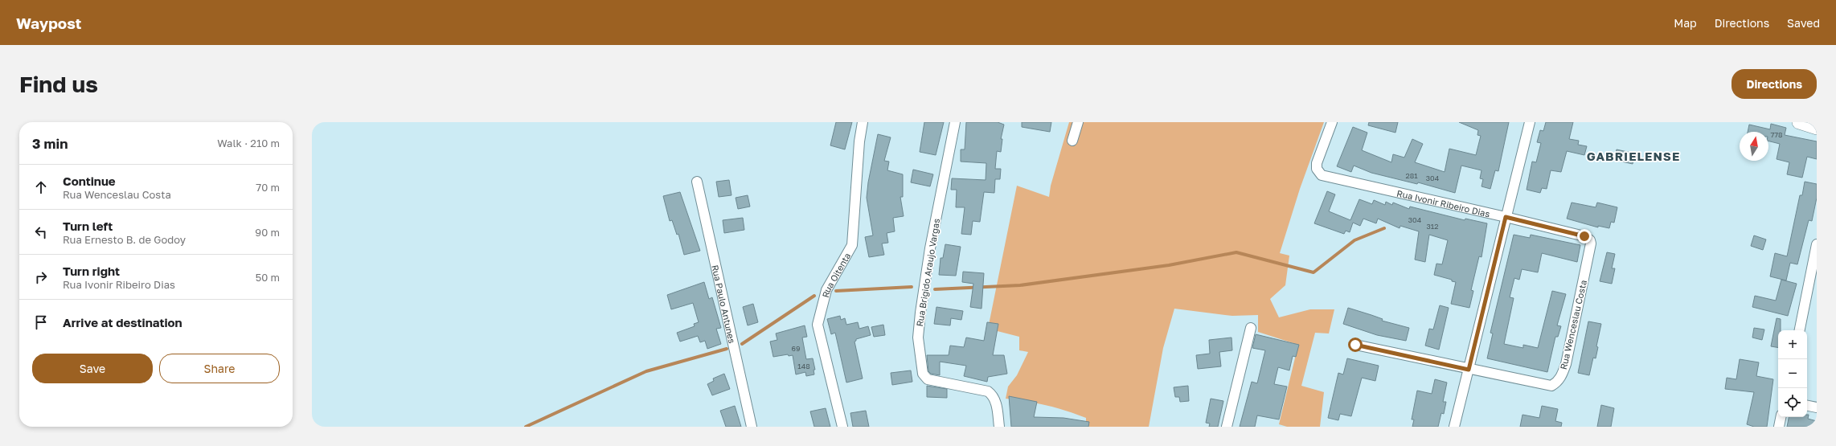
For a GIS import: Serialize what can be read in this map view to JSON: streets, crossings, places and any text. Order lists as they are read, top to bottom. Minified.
{"streets":{"street":["Rua Ivonir Ribeiro Dias","Rua Brigido Araujo Vargas","Rua Oitenta","Rua Paulo Antunes","Rua Wenceslau Costa"]},"crossings":[["Rua Ivonir Ribeiro Dias","Rua Wenceslau Costa"]],"districts":["GABRIELENSE"],"house_numbers":["778","281","304","304","312","69","148"],"north":"top","page":{"header":"Waypost","nav":["Map","Directions","Saved"],"buttons":["Directions",["Save","Share"]],"title":"Find us","heading":["3 min","Walk · 210 m"],"list":[["Continue","Rua Wenceslau Costa","70 m"],["Turn left","Rua Ernesto B. de Godoy","90 m"],["Turn right","Rua Ivonir Ribeiro Dias","50 m"],"Arrive at destination"],"map_buttons":["+","−"]}}
